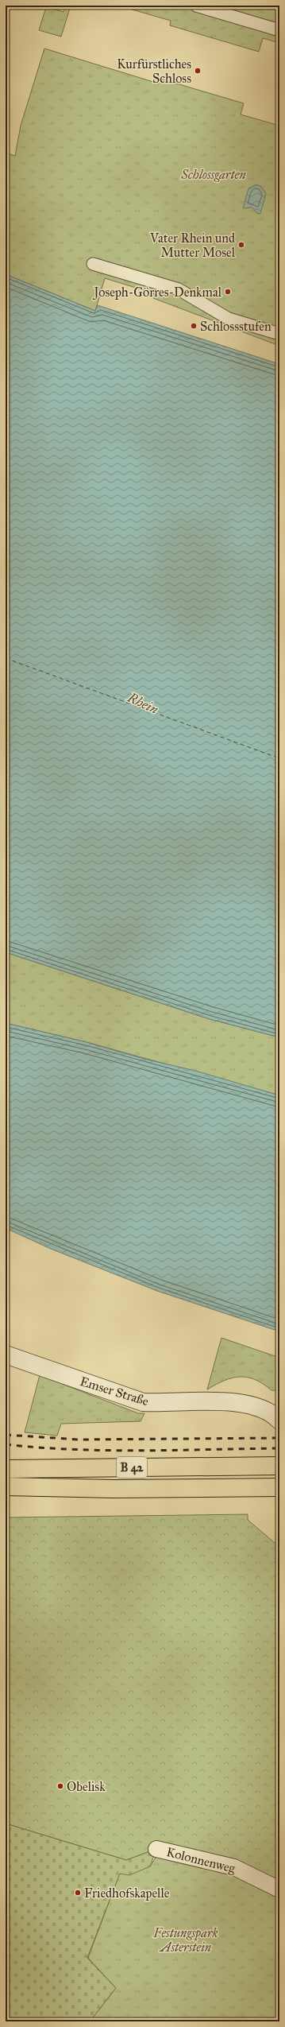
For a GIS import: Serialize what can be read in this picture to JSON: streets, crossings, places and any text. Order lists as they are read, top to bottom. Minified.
{"streets":{"highway":["B 42"],"street":["Emser Straße","Kolonnenweg"]},"water":["Rhein"],"parks":["Schlossgarten","Festungspark Asterstein"],"places":["Kurfürstliches Schloss","Vater Rhein und Mutter Mosel","Joseph-Görres-Denkmal","Schlossstufen","Obelisk","Friedhofskapelle"]}
